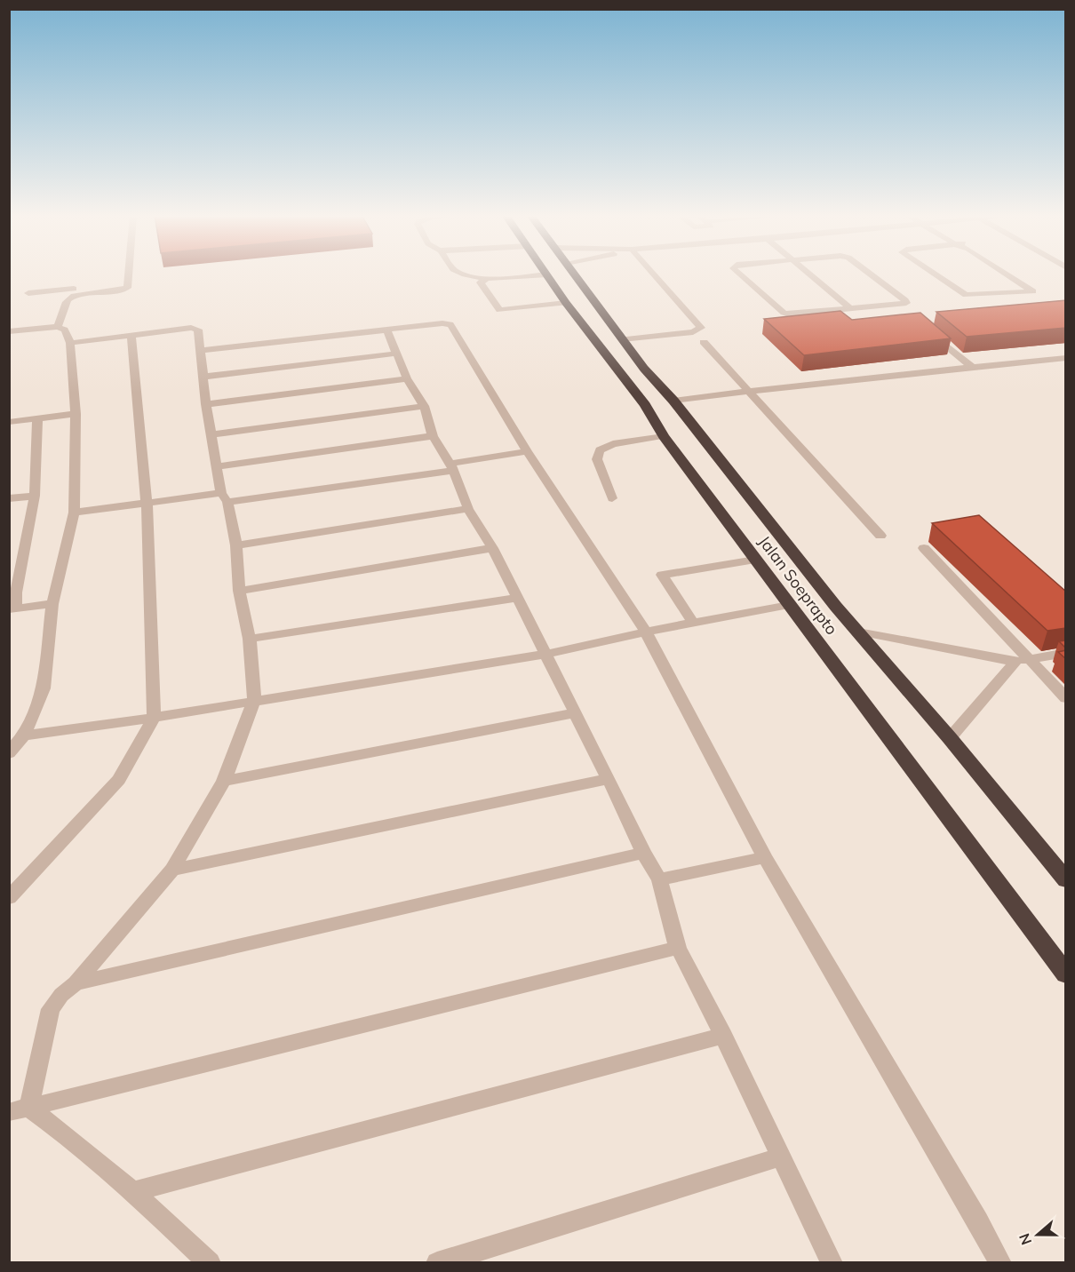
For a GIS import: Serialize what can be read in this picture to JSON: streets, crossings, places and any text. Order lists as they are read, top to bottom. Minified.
{"streets":{"highway":["Jalan Soeprapto"]},"north":"left"}
